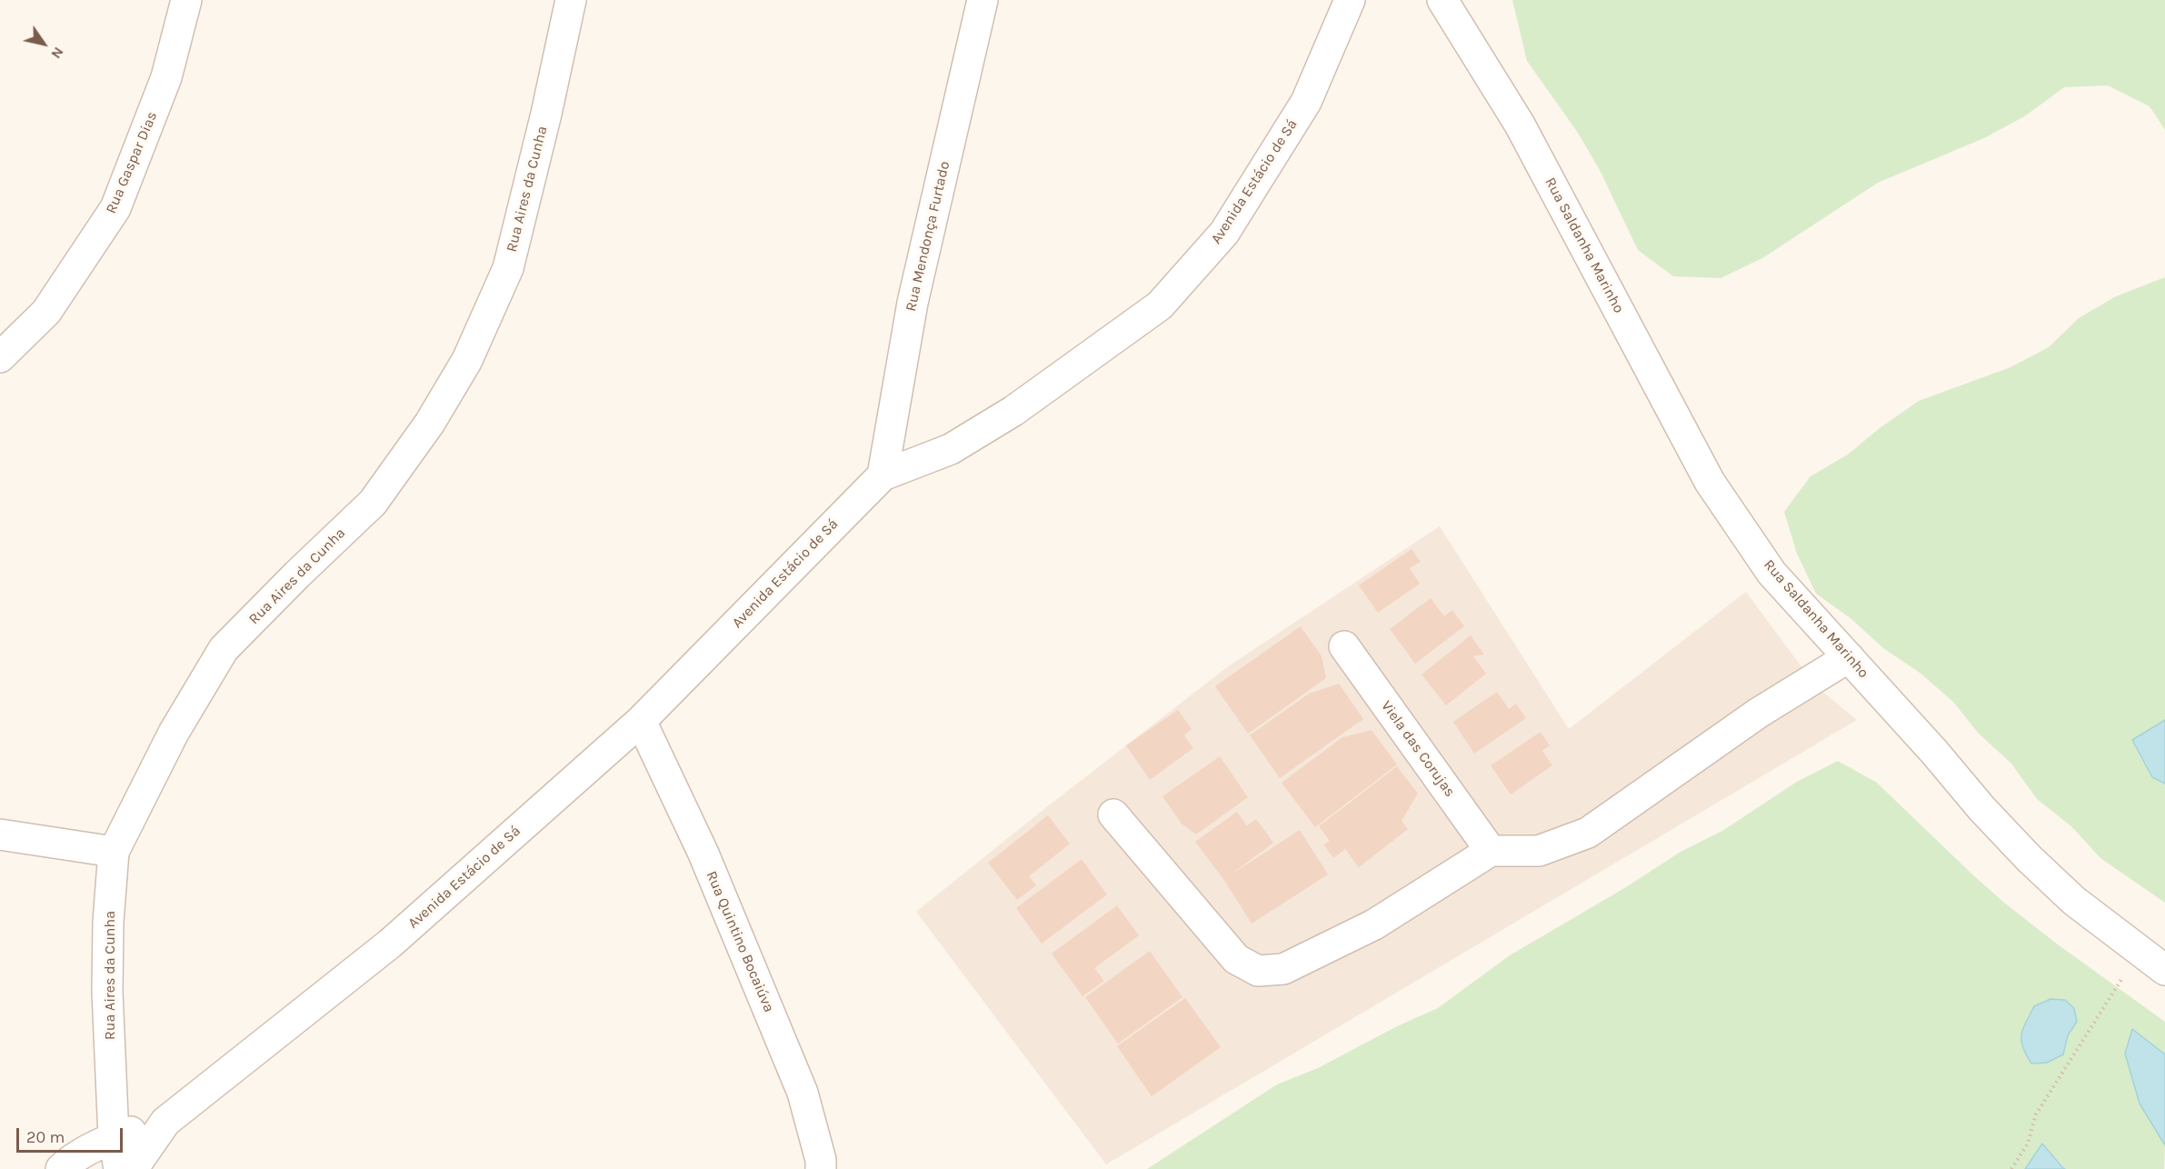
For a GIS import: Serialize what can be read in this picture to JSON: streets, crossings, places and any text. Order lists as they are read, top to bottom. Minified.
{"streets":{"street":["Rua Gaspar Dias","Avenida Estácio de Sá","Rua Aires da Cunha","Rua Mendonça Furtado","Rua Saldanha Marinho","Viela das Corujas","Rua Quintino Bocaiúva"]},"crossings":[["Avenida Estácio de Sá","Rua Aires da Cunha"],["Avenida Estácio de Sá","Rua Mendonça Furtado"],["Avenida Estácio de Sá","Rua Quintino Bocaiúva"]],"scale_bar":"20 m","north":"bottom right"}
